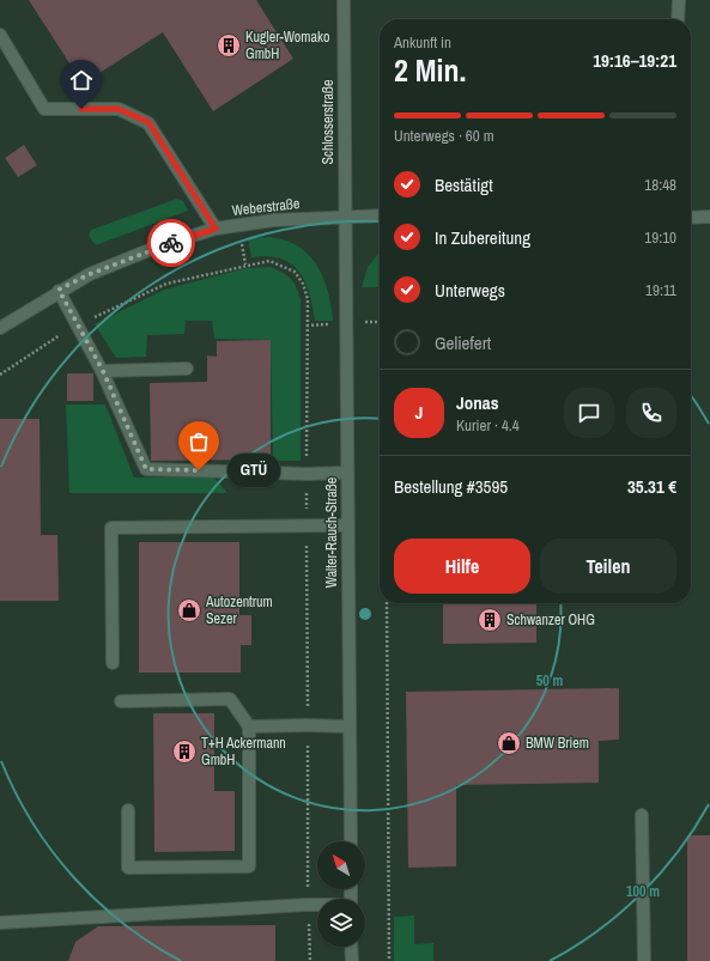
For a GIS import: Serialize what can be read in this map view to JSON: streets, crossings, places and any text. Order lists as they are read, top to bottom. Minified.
{"streets":{"street":["Schlosserstraße","Weberstraße","Walter-Rauch-Straße"]},"crossings":[["Schlosserstraße","Weberstraße"],["Schlosserstraße","Walter-Rauch-Straße"],["Weberstraße","Walter-Rauch-Straße"]],"places":{"building":["Kugler-Womako GmbH","Schwanzer OHG","T+H Ackermann GmbH"],"other":["GTÜ"],"shop":["Autozentrum Sezer","BMW Briem"]},"north":"top left","page":{"heading":["2 Min.","Ankunft in","19:16–19:21"],"panel":["Jonas","Kurier · 4.4","Bestellung #3595","35.31 €"],"bar":"Unterwegs · 60 m","list":[["Bestätigt","18:48"],["In Zubereitung","19:10"],["Unterwegs","19:11"],"Geliefert"],"round":"J","bubble":"GTÜ","buttons":["Hilfe","Teilen"]},"rings":["50 m","100 m"]}
